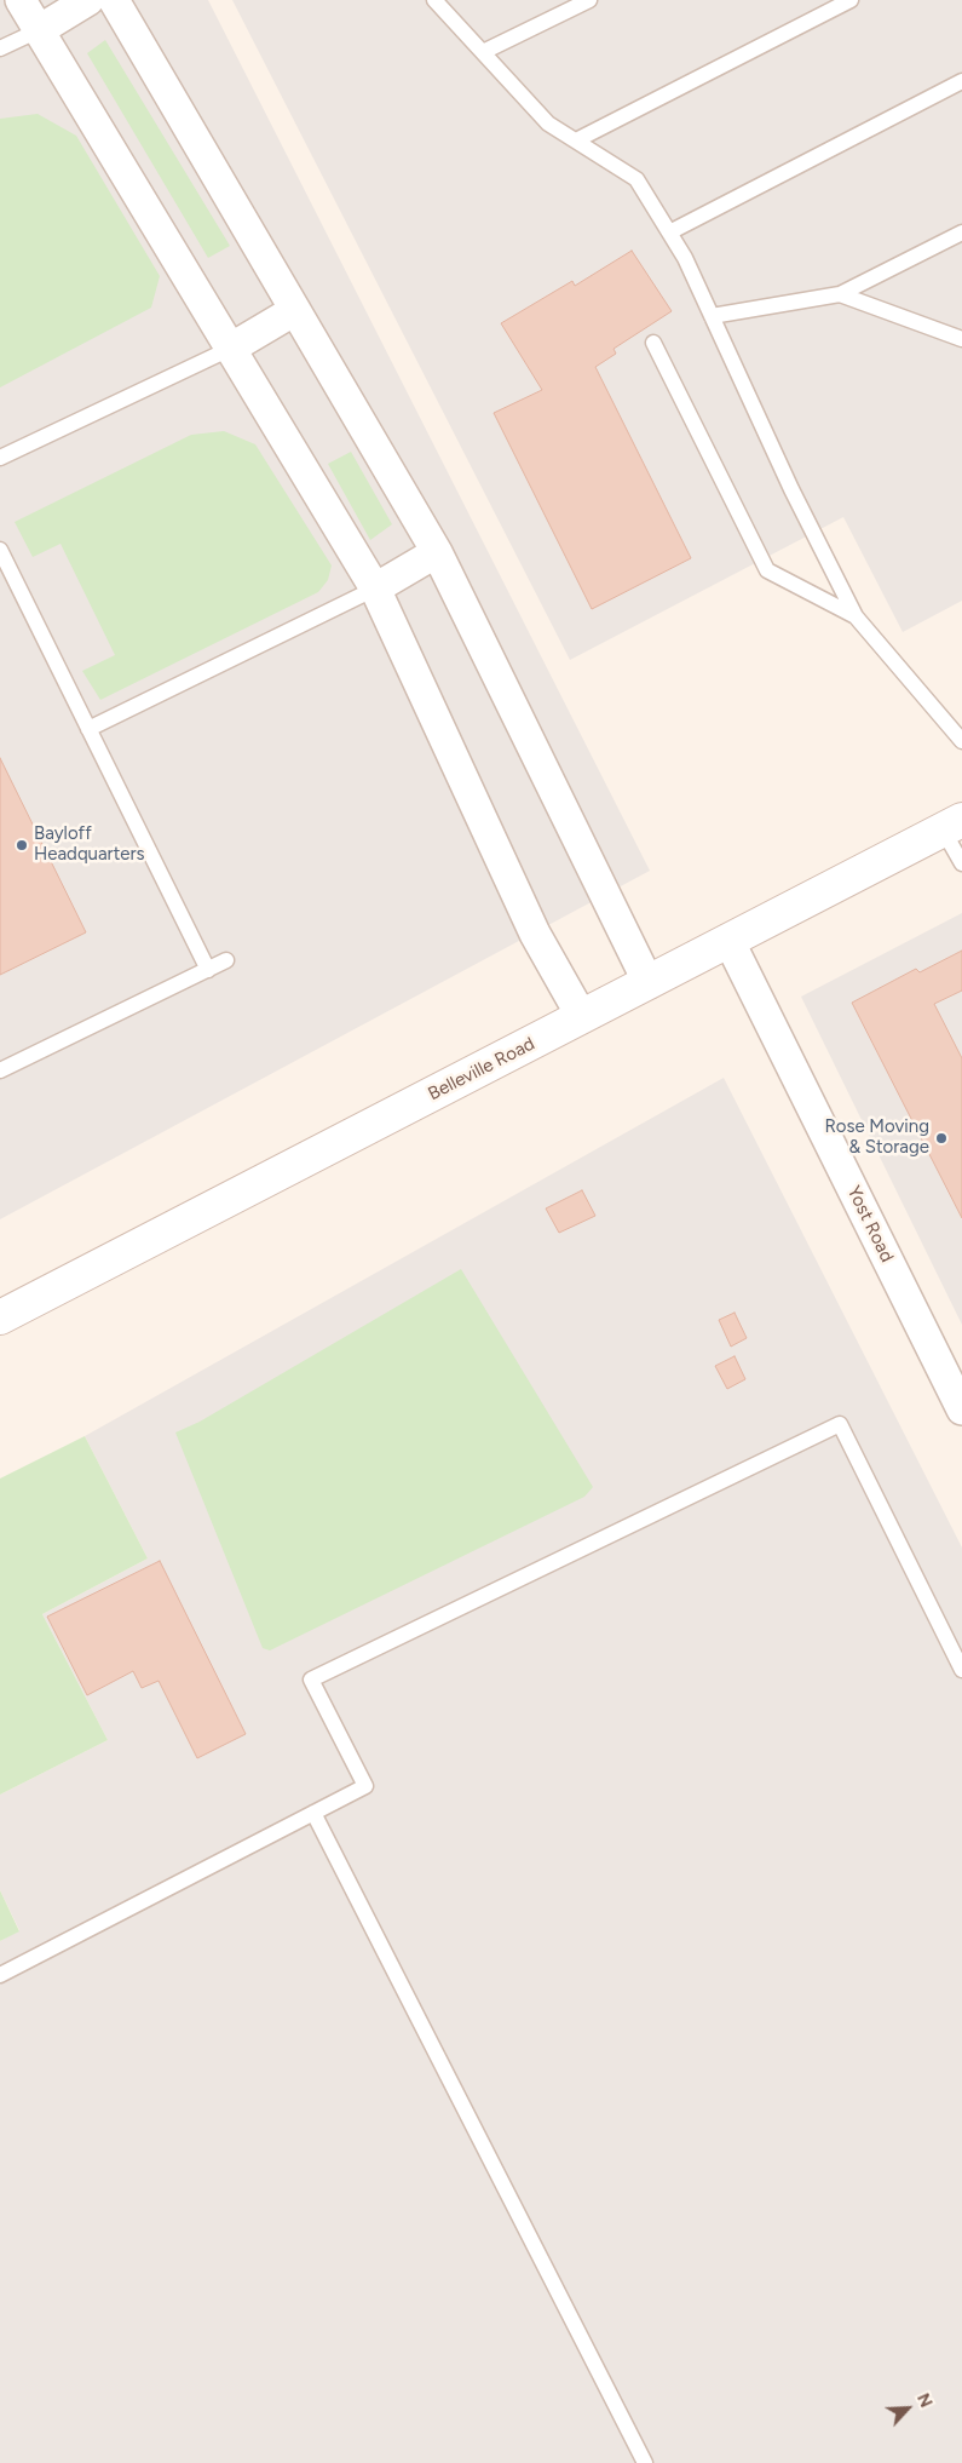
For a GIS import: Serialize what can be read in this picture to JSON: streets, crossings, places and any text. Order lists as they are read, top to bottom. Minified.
{"streets":{"main road":["Belleville Road"],"street":["Yost Road"]},"crossings":[["Belleville Road","Yost Road"]],"places":["Bayloff Headquarters","Rose Moving & Storage"],"north":"top right"}
